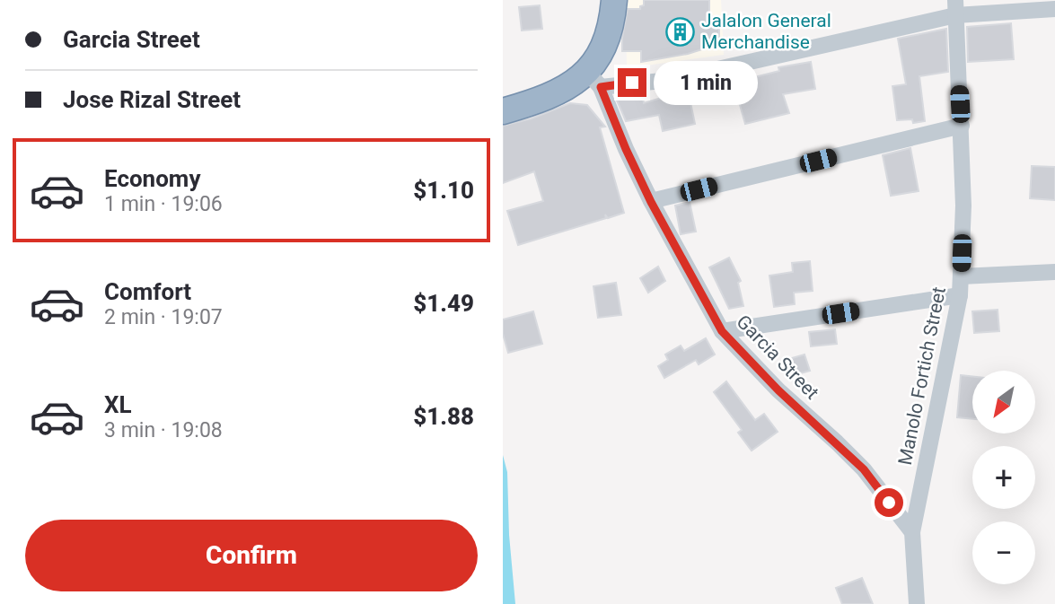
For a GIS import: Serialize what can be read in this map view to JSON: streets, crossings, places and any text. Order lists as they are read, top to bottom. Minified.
{"streets":{"street":["Garcia Street","Manolo Fortich Street"]},"crossings":[["Garcia Street","Manolo Fortich Street"]],"places":{"building":["Jalalon General Merchandise"]},"north":"bottom left","page":{"banner":["Garcia Street","Jose Rizal Street"],"bubble":"1 min","list":[{"name":"Economy","note":"1 min · 19:06","value":"$1.10"},{"name":"Comfort","note":"2 min · 19:07","value":"$1.49"},{"name":"XL","note":"3 min · 19:08","value":"$1.88"}],"map_buttons":["+","−"],"buttons":"Confirm"}}
